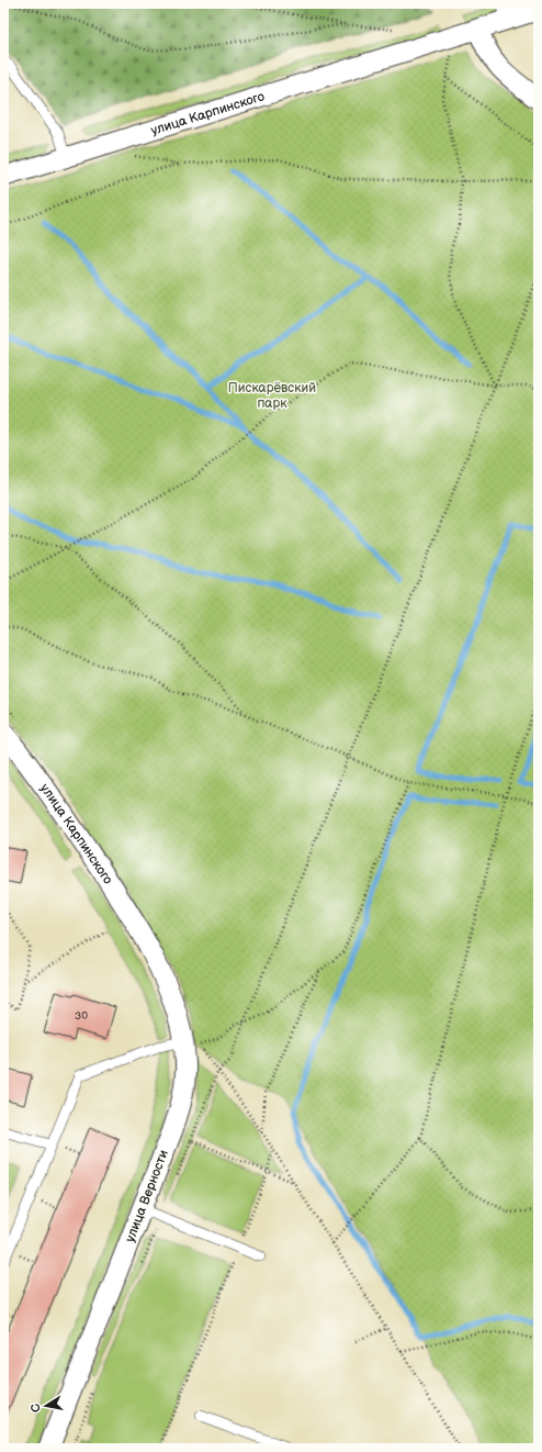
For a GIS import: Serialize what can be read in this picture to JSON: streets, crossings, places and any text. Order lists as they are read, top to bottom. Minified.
{"streets":{"street":["улица Карпинского","улица Верности"]},"crossings":[["улица Карпинского","улица Верности"]],"parks":["Пискарёвский парк"],"house_numbers":["30"],"north":"left"}
